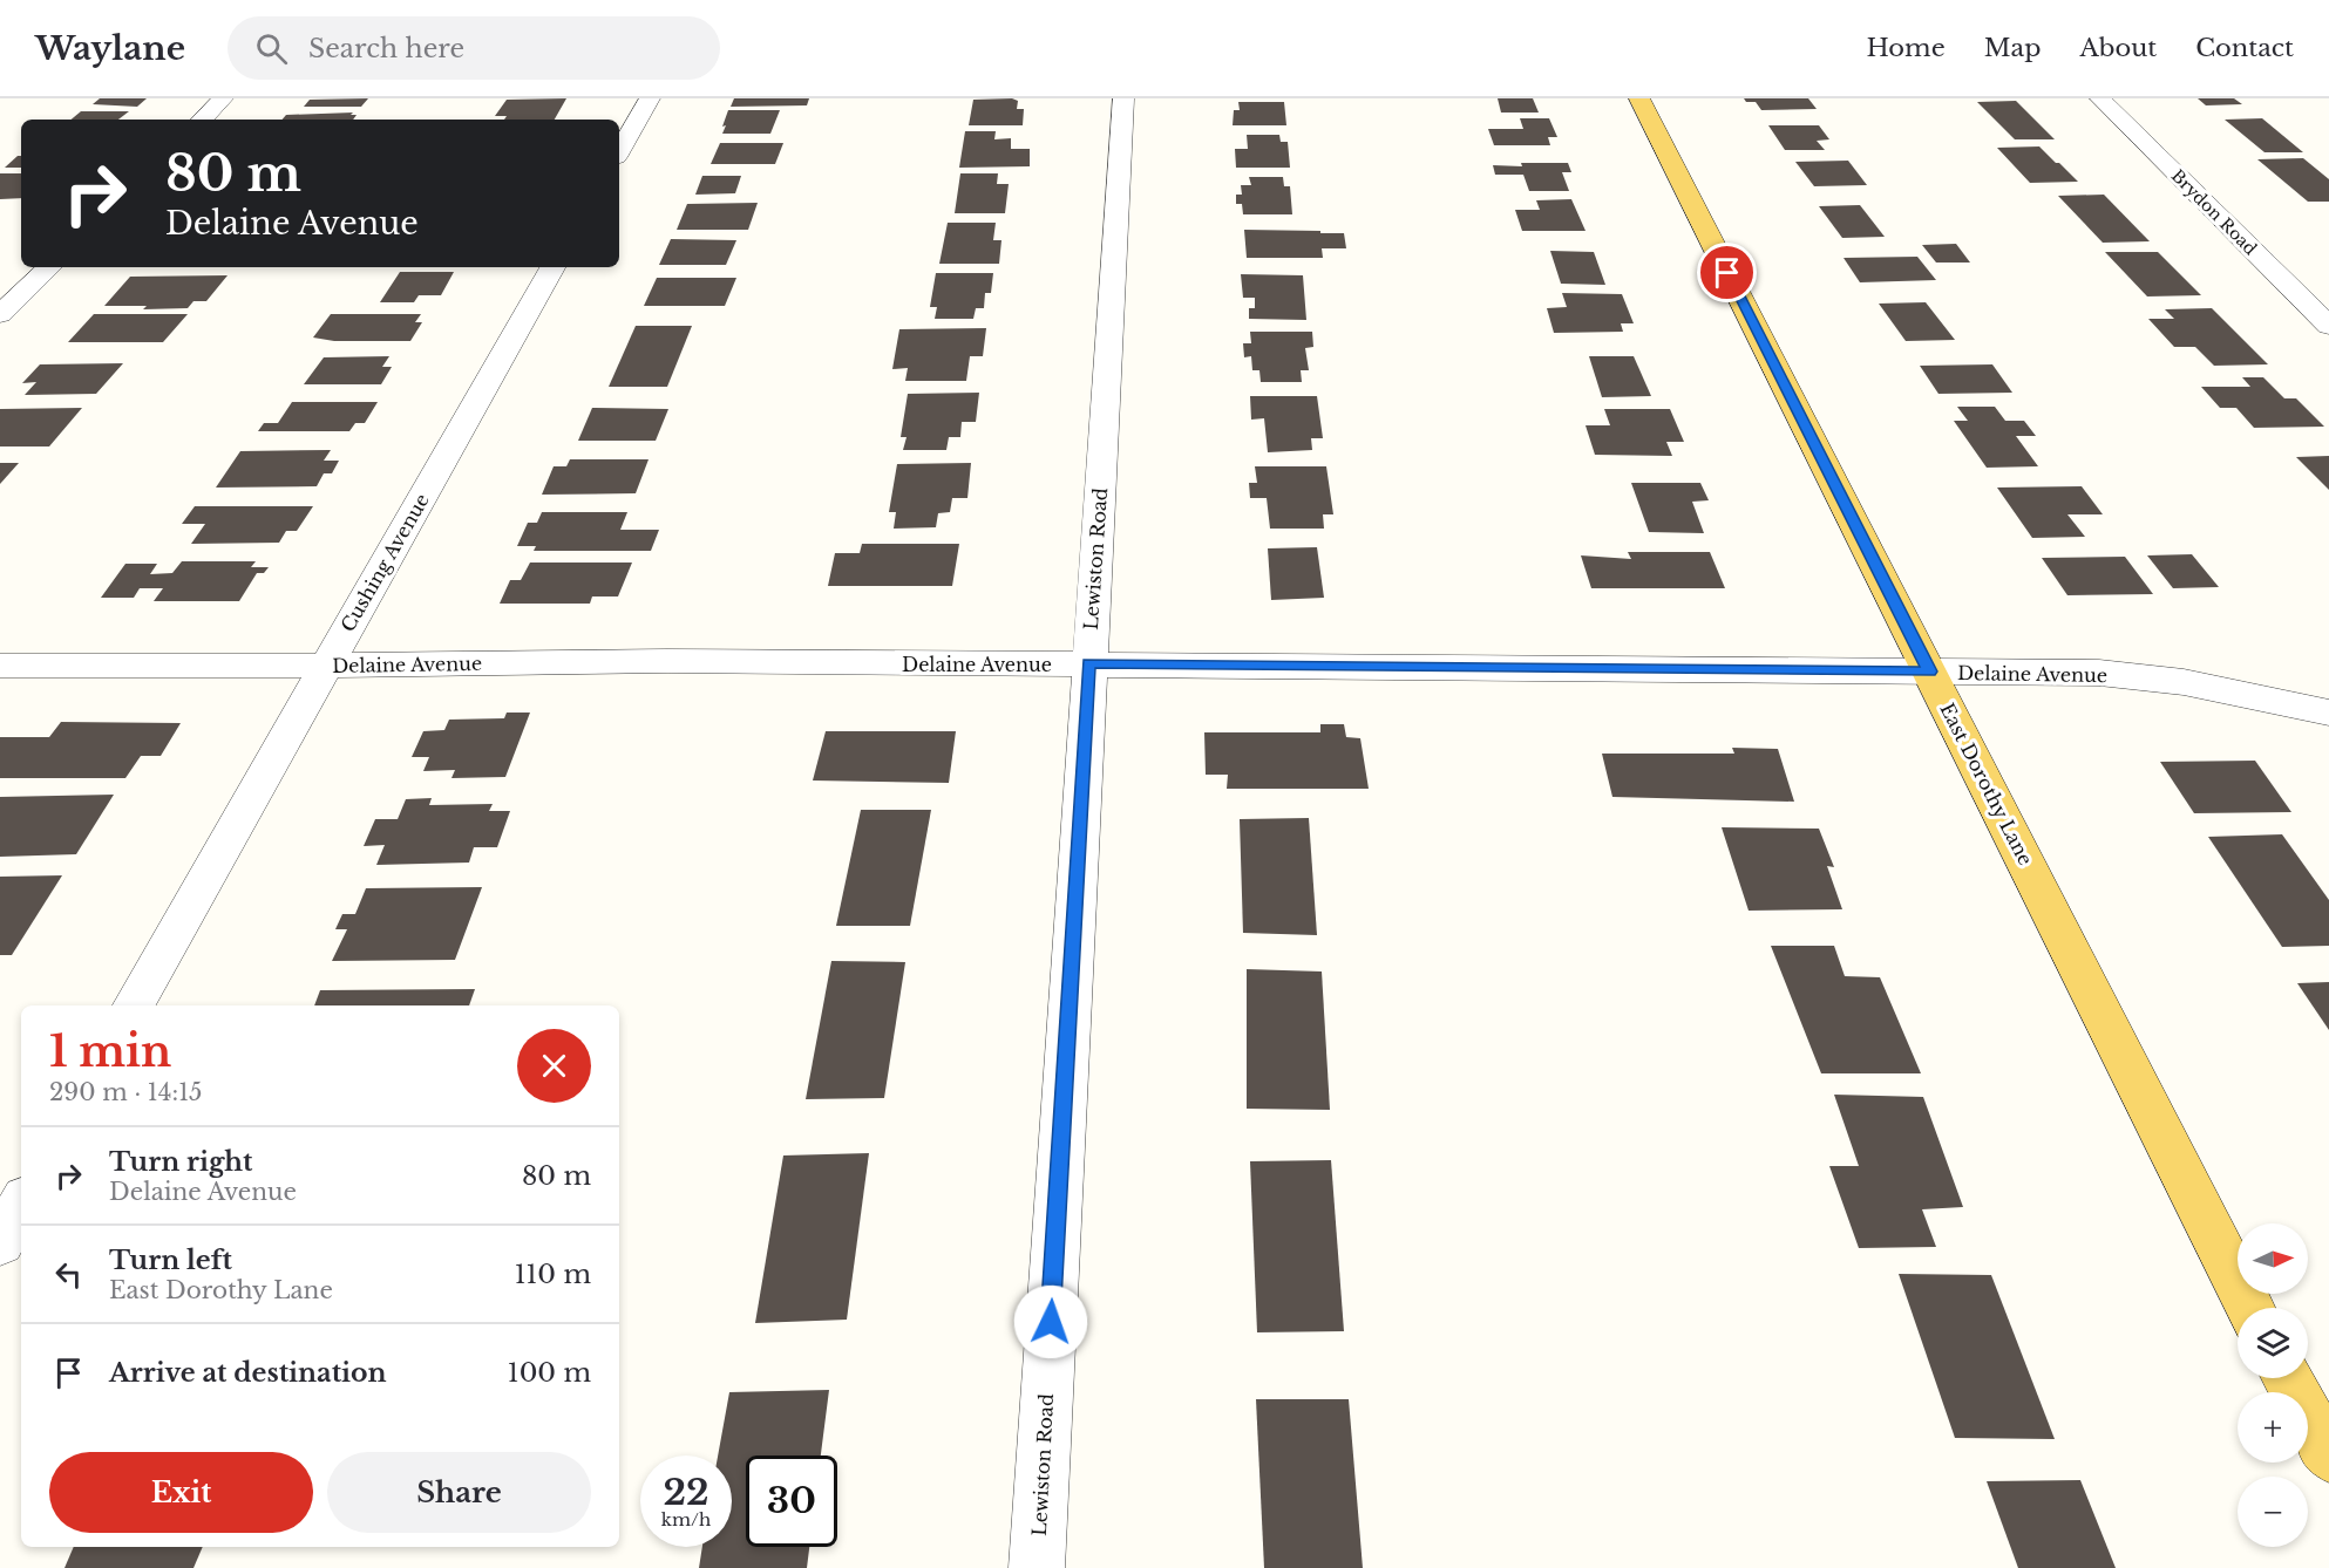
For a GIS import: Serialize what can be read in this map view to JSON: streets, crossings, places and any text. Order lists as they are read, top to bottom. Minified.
{"streets":{"main road":["East Dorothy Lane"],"street":["Brydon Road","Lewiston Road","Cushing Avenue","Delaine Avenue"]},"crossings":[["Lewiston Road","Delaine Avenue"],["Cushing Avenue","Delaine Avenue"],["Delaine Avenue","East Dorothy Lane"]],"north":"right","page":{"header":"Waylane","search":"Search here","nav":["Home","Map","About","Contact"],"turn":["80 m","Delaine Avenue"],"heading":["1 min","290 m · 14:15"],"list":[{"name":"Turn right","note":"Delaine Avenue","value":"80 m"},{"name":"Turn left","note":"East Dorothy Lane","value":"110 m"},{"name":"Arrive at destination","value":"100 m"}],"map_buttons":["+","−"],"buttons":["Exit","Share"],"speed":"22 km/h","limit":"30"}}
